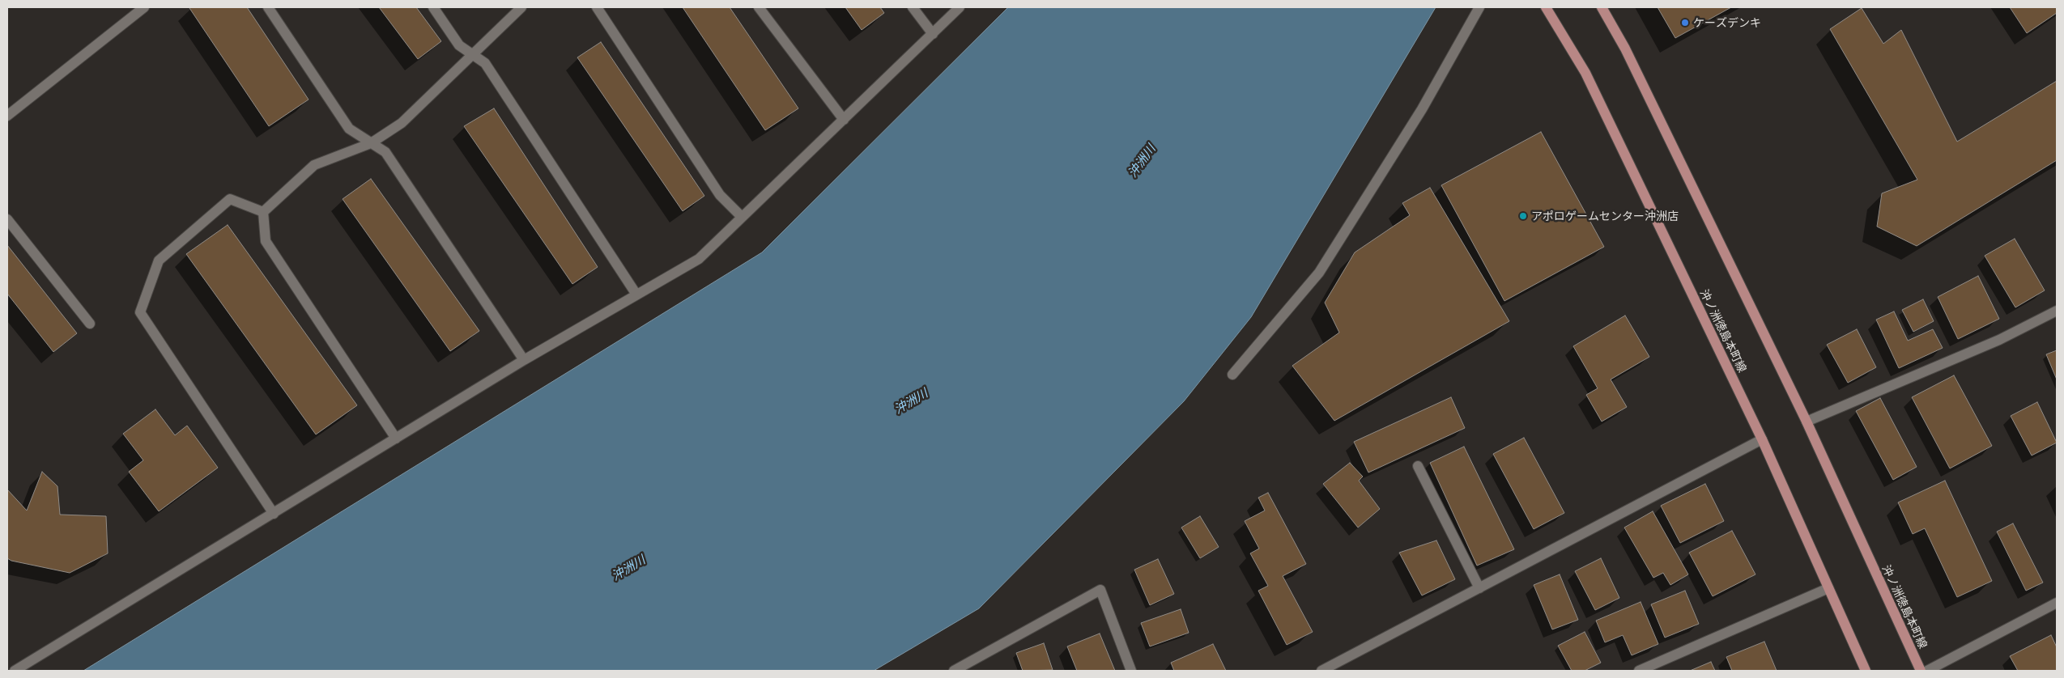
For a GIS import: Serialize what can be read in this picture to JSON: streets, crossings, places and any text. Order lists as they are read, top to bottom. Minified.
{"streets":{"main road":["沖ノ洲徳島本町線"]},"water":["沖洲川"],"places":["ケーズデンキ","アポロゲームセンター沖洲店"]}
